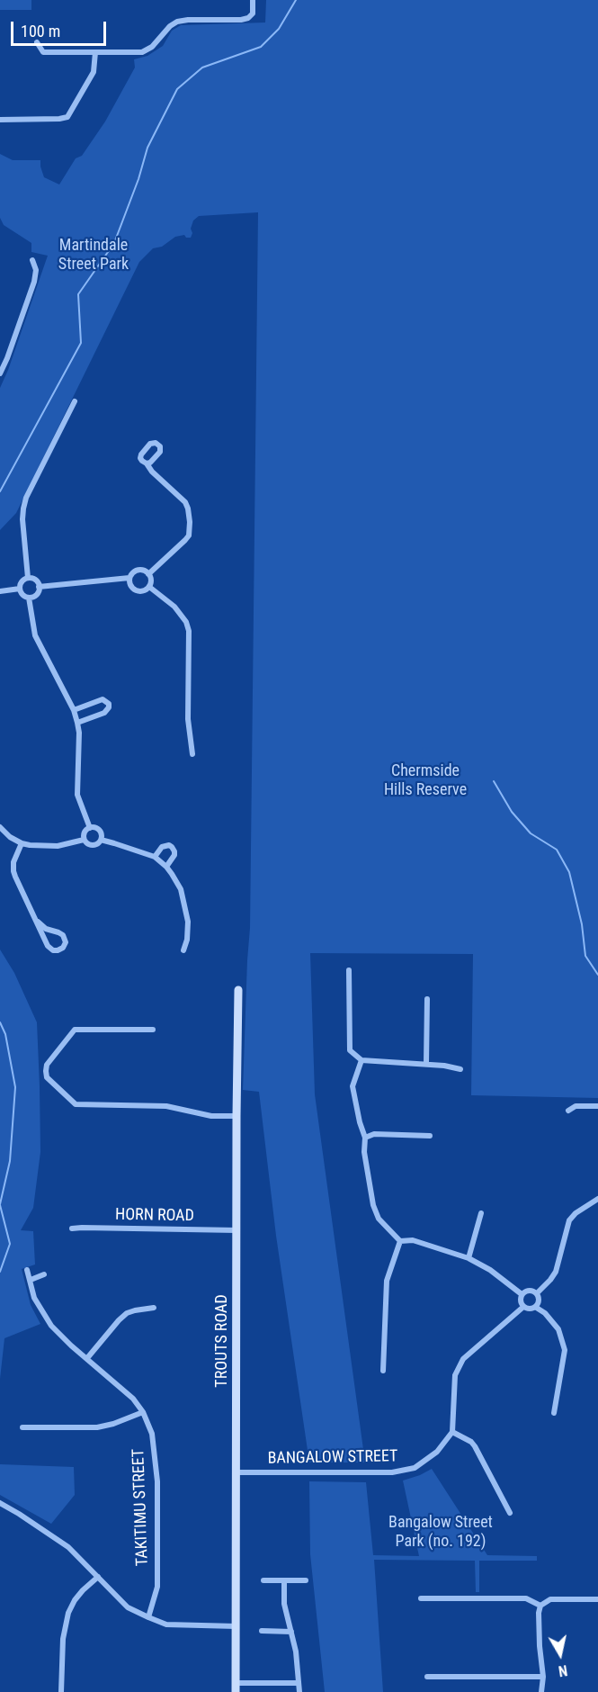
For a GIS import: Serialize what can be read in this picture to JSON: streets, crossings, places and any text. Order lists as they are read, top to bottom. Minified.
{"streets":{"street":["HORN ROAD","TROUTS ROAD","BANGALOW STREET","TAKITIMU STREET"]},"crossings":[["HORN ROAD","TROUTS ROAD"],["TROUTS ROAD","BANGALOW STREET"]],"parks":["Martindale Street Park","Chermside Hills Reserve","Bangalow Street Park (no. 192)"],"scale_bar":"100 m","north":"bottom"}
